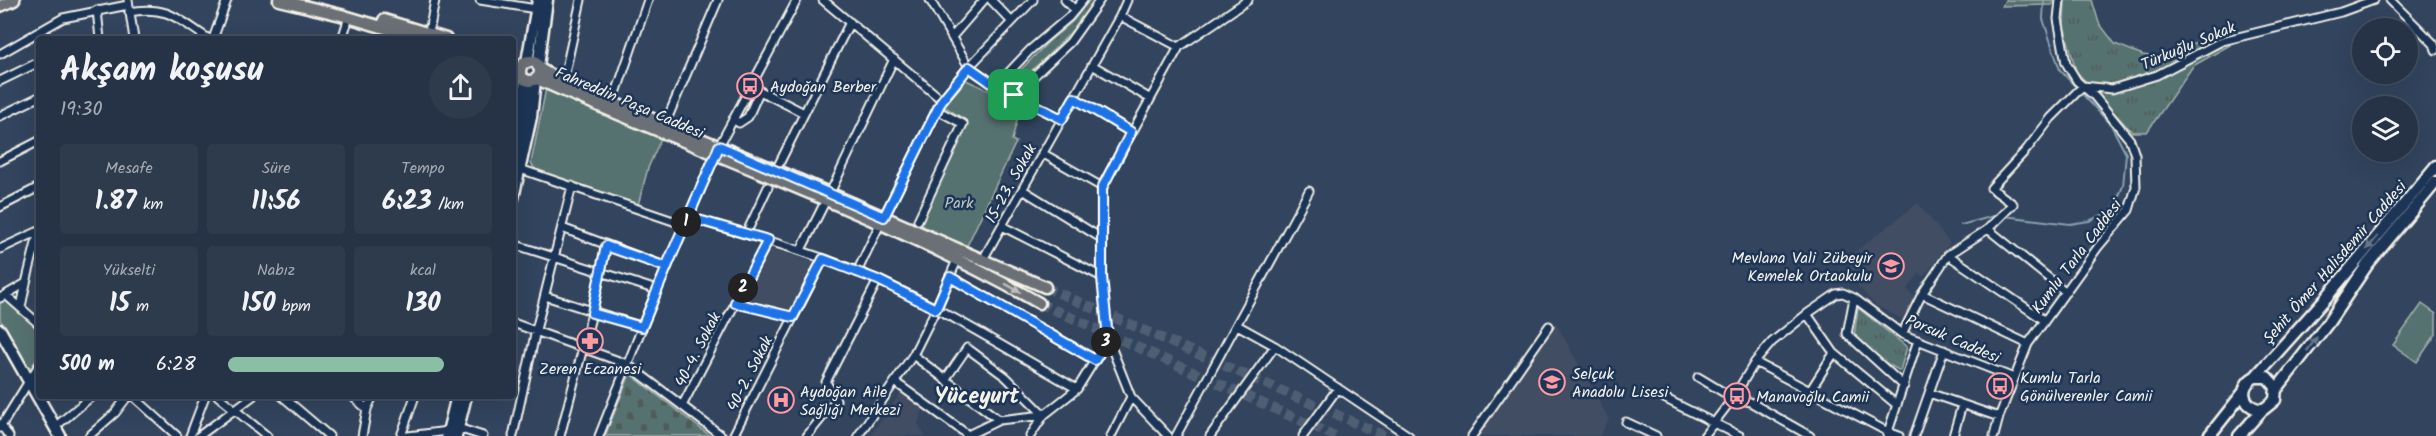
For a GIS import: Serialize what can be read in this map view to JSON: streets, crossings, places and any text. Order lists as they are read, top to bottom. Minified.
{"streets":{"main road":["Fahreddin Paşa Caddesi","Şehit Ömer Halisdemir Caddesi"],"street":["Türkuğlu Sokak","15-23. Sokak","Kumlu Tarla Caddesi","Porsuk Caddesi","40-4. Sokak","40-2. Sokak"]},"crossings":[["Türkuğlu Sokak","Kumlu Tarla Caddesi"],["Kumlu Tarla Caddesi","Porsuk Caddesi"]],"districts":["Yüceyurt"],"parks":["Park"],"places":{"bus stop":["Aydoğan Berber","Kumlu Tarla Gönülverenler Camii","Manavoğlu Camii"],"school or university":["Mevlana Vali Zübeyir Kemelek Ortaokulu","Selçuk Anadolu Lisesi"],"pharmacy":["Zeren Eczanesi"],"hospital":["Aydoğan Aile Sağlığı Merkezi"]},"page":{"heading":["Akşam koşusu","19:30"],"stats":[["Mesafe","1.87 km"],["Süre","11:56"],["Tempo","6:23 /km"],["Yükselti","15 m"],["Nabız","150 bpm"],["kcal","130"]],"pins":["1","2","3"],"list":[{"name":"500 m","note":"6:28"}]}}
